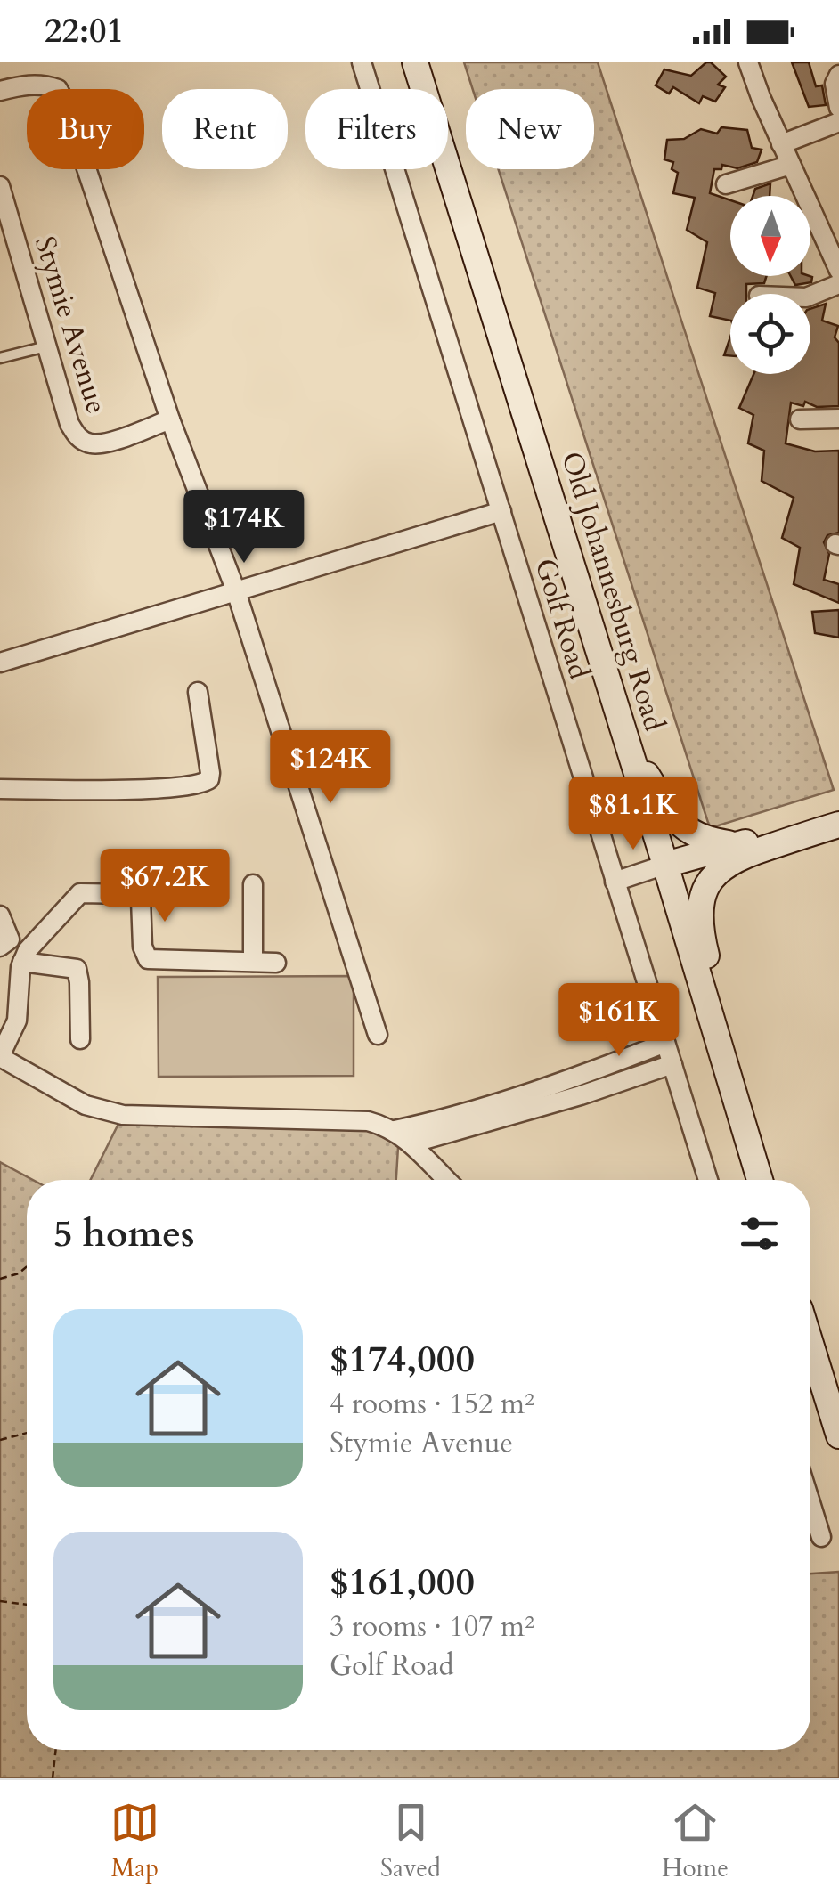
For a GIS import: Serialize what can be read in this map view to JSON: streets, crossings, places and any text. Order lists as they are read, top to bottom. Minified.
{"streets":{"main road":["Old Johannesburg Road"],"street":["Stymie Avenue","Golf Road"]},"north":"bottom","page":{"status":"22:01","chip":["Buy","Rent","Filters","New"],"price":["$174K","$124K","$81.1K","$67.2K","$161K"],"heading":"5 homes","list":[{"name":"$174,000","note":"4 rooms · 152 m² · Stymie Avenue"},{"name":"$161,000","note":"3 rooms · 107 m² · Golf Road"}],"tabs":["Map","Saved","Home"]}}
